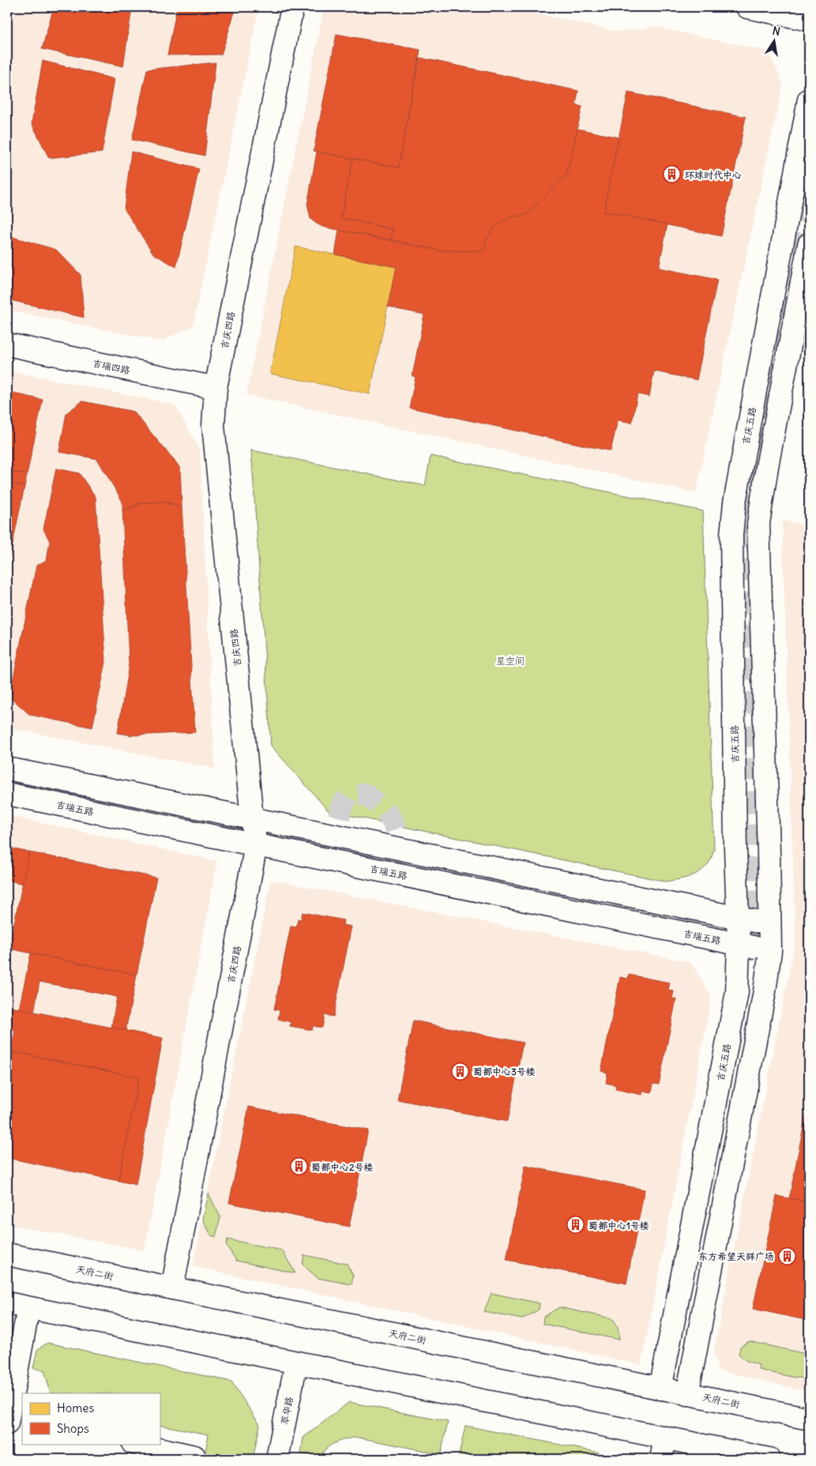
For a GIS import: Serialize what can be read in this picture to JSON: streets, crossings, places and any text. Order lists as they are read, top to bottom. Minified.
{"streets":{"street":["吉庆四路","吉瑞四路","吉庆五路","吉瑞五路","天府二街","萃华路"]},"crossings":[["吉庆四路","吉瑞四路"],["吉庆四路","吉瑞五路"],["吉庆四路","天府二街"],["吉庆五路","吉瑞五路"],["吉庆五路","天府二街"]],"parks":["星空间"],"places":{"building":["环球时代中心","蜀都中心3号楼","蜀都中心2号楼","蜀都中心1号楼","东方希望天祥广场"]},"legend":["Homes","Shops"],"north":"top"}
